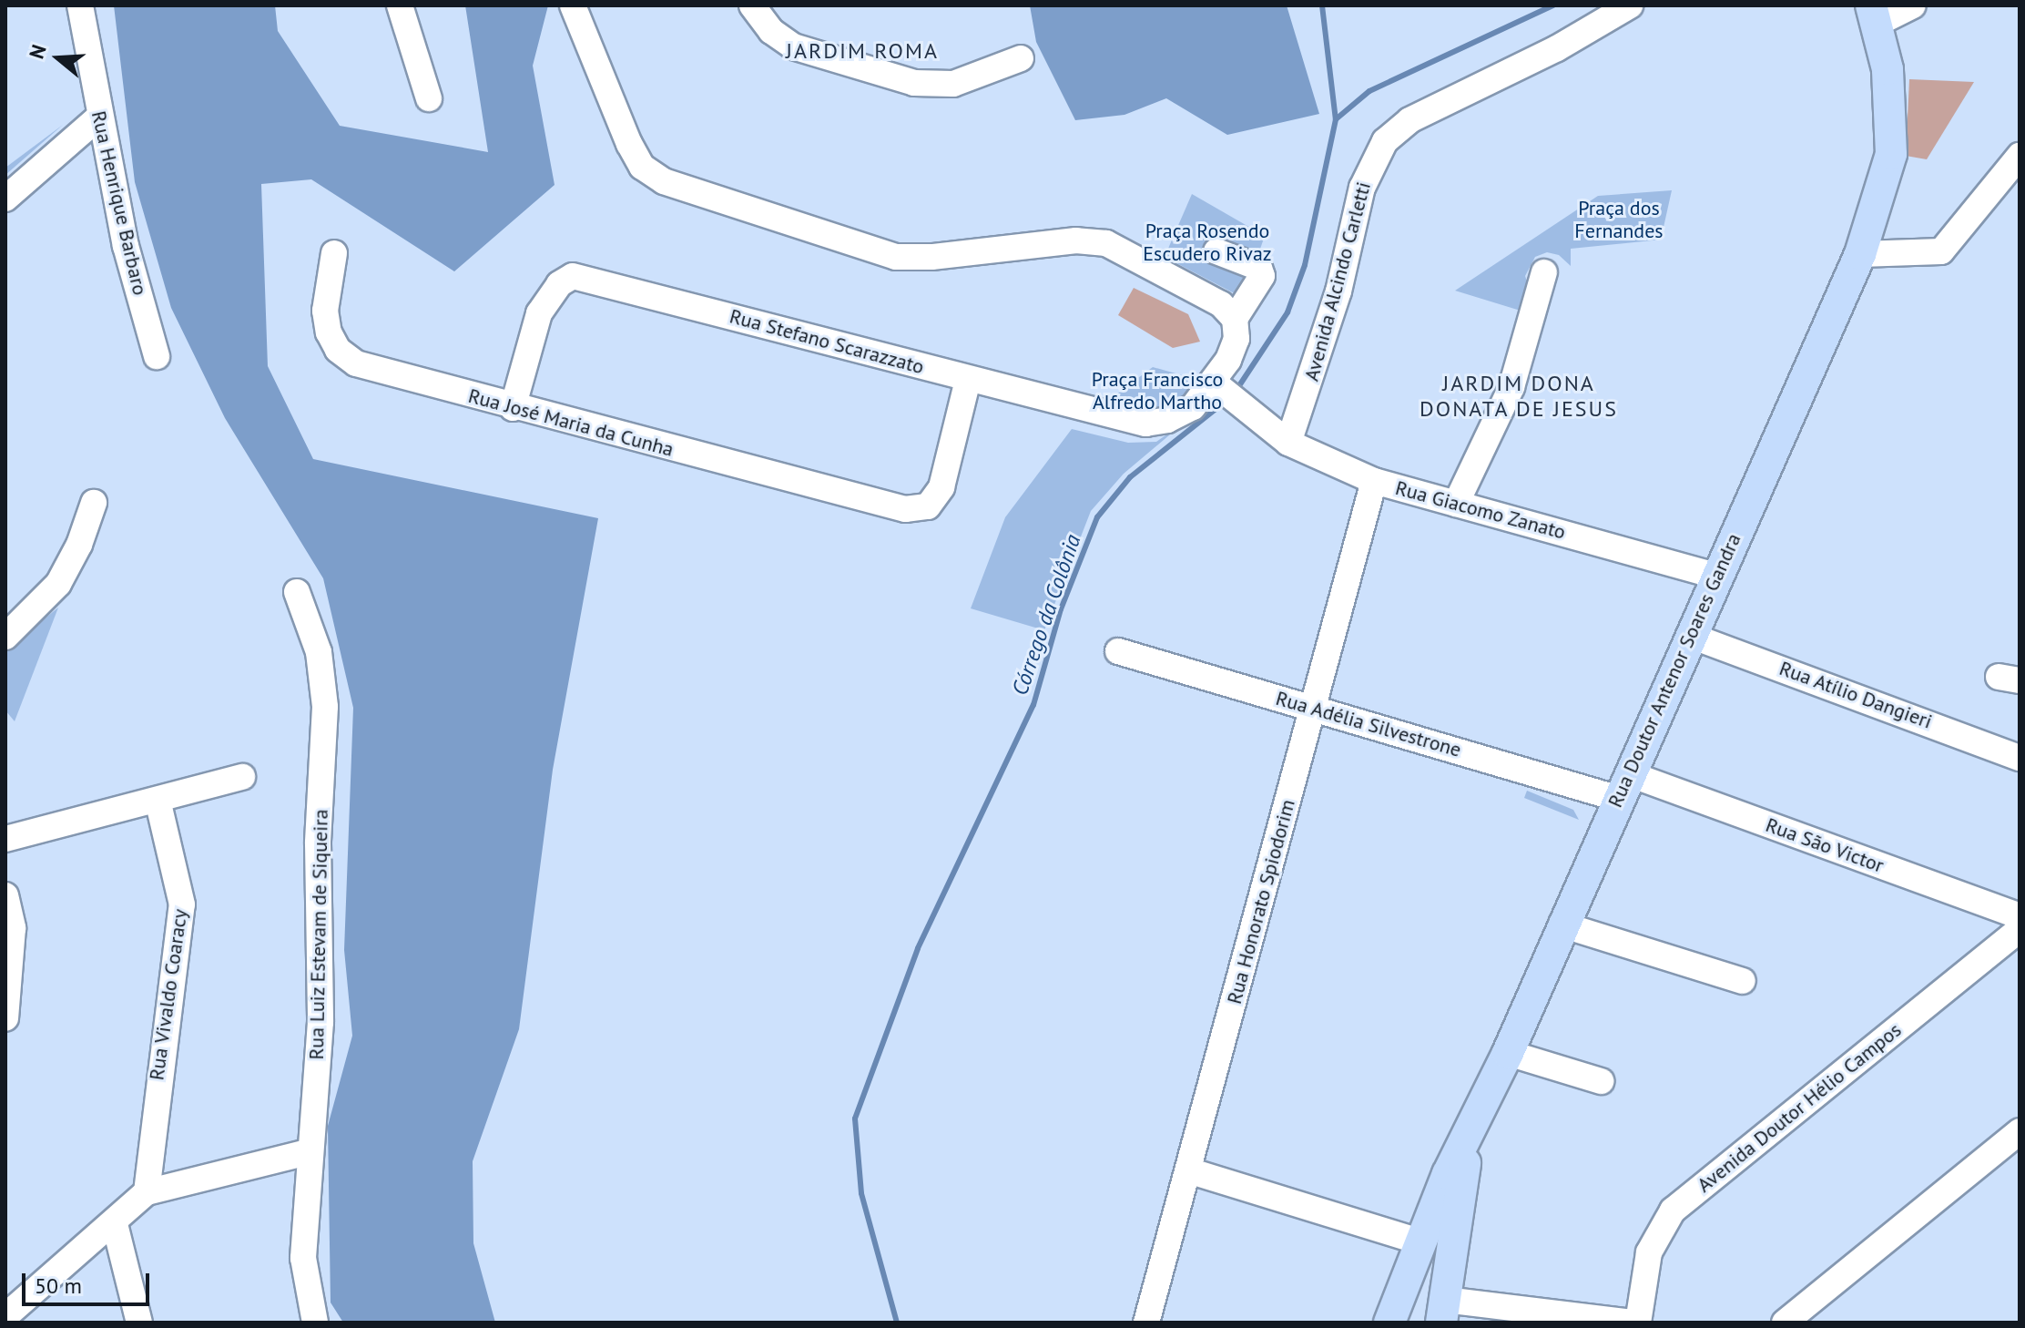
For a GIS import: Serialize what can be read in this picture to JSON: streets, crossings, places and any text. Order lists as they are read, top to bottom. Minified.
{"streets":{"main road":["Rua Doutor Antenor Soares Gandra"],"street":["Rua Henrique Barbaro","Avenida Alcindo Carletti","Rua Stefano Scarazzato","Rua José Maria da Cunha","Rua Giacomo Zanato","Rua Atílio Dangieri","Rua Adélia Silvestrone","Rua São Victor","Rua Honorato Spiodorim","Rua Luiz Estevam de Siqueira","Rua Vivaldo Coaracy","Avenida Doutor Hélio Campos"]},"crossings":[["Avenida Alcindo Carletti","Rua Giacomo Zanato"],["Rua Stefano Scarazzato","Rua José Maria da Cunha"],["Rua Stefano Scarazzato","Rua Giacomo Zanato"],["Rua Giacomo Zanato","Rua Doutor Antenor Soares Gandra"],["Rua Giacomo Zanato","Rua Honorato Spiodorim"],["Rua Doutor Antenor Soares Gandra","Rua Atílio Dangieri"],["Rua Doutor Antenor Soares Gandra","Rua Adélia Silvestrone"],["Rua Doutor Antenor Soares Gandra","Rua São Victor"],["Rua Adélia Silvestrone","Rua São Victor"],["Rua Adélia Silvestrone","Rua Honorato Spiodorim"]],"districts":["JARDIM ROMA","JARDIM DONA DONATA DE JESUS"],"water":["Córrego da Colônia"],"parks":["Praça dos Fernandes","Praça Rosendo Escudero Rivaz","Praça Francisco Alfredo Martho"],"scale_bar":"50 m","north":"left"}
